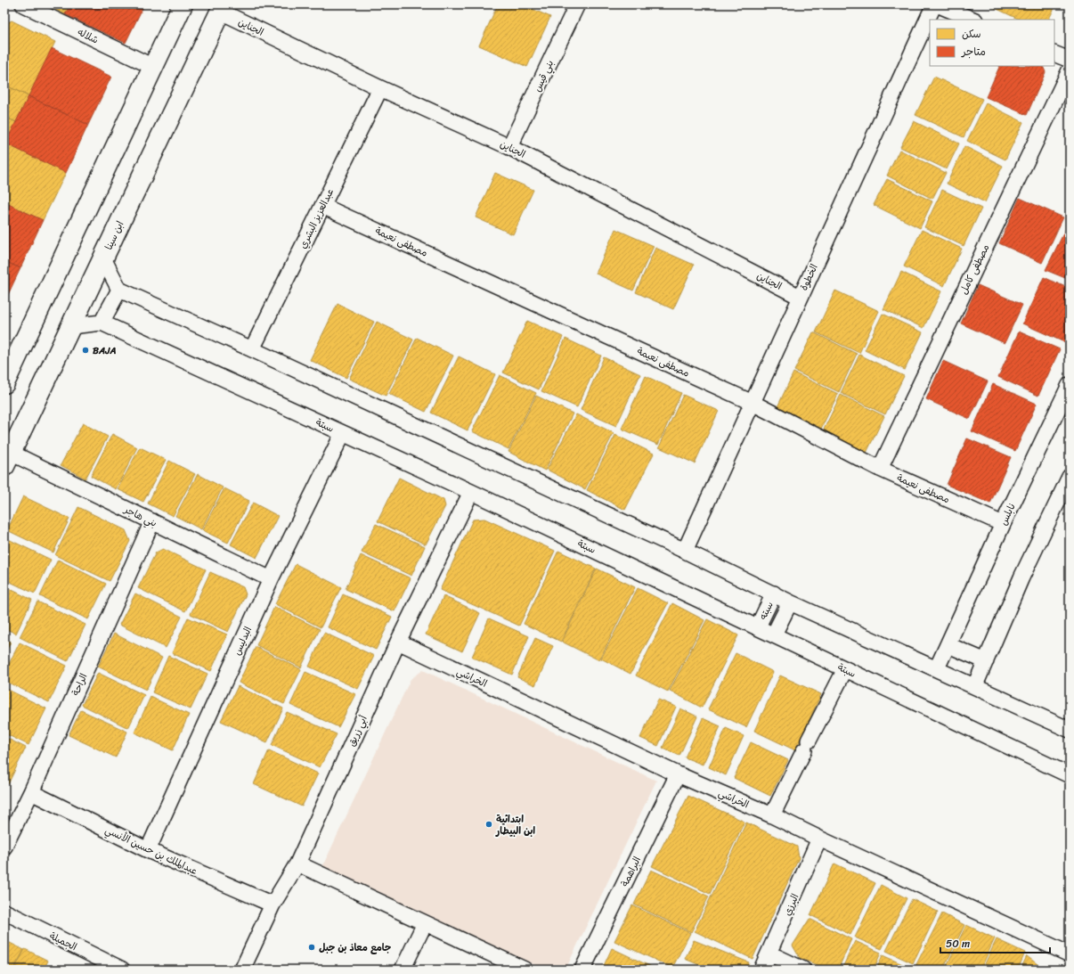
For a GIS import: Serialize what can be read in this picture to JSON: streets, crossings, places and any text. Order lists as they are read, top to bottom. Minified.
{"streets":{"street":["الجناين","شلاله","بني قيس","عبدالعزيز البشري","ابن سينا","مصطفى نعيمة","مصطفى كامل","الخطوة","سبتة","نابلس","بني هاجر","سبته","البدليس","الخراشي","الراحة","أبي زريق","عبدالملك بن حسين الأنسي","البراهمة","البرزي","الجميلة"]},"crossings":[["الجناين","بني قيس"],["الجناين","عبدالعزيز البشري"],["الجناين","ابن سينا"],["الجناين","الخطوة"],["عبدالعزيز البشري","مصطفى نعيمة"],["ابن سينا","بني هاجر"],["مصطفى نعيمة","مصطفى كامل"],["مصطفى نعيمة","الخطوة"],["مصطفى نعيمة","نابلس"],["سبتة","سبته"],["سبتة","البدليس"],["سبتة","أبي زريق"],["بني هاجر","البدليس"],["بني هاجر","الراحة"],["البدليس","عبدالملك بن حسين الأنسي"],["الخراشي","أبي زريق"],["الخراشي","البراهمة"],["الخراشي","البرزي"],["الراحة","عبدالملك بن حسين الأنسي"],["أبي زريق","عبدالملك بن حسين الأنسي"]],"places":["BAJA","ابتدائية ابن البيطار","جامع معاذ بن جبل"],"legend":["سكن","متاجر"],"scale_bar":"50 m"}
